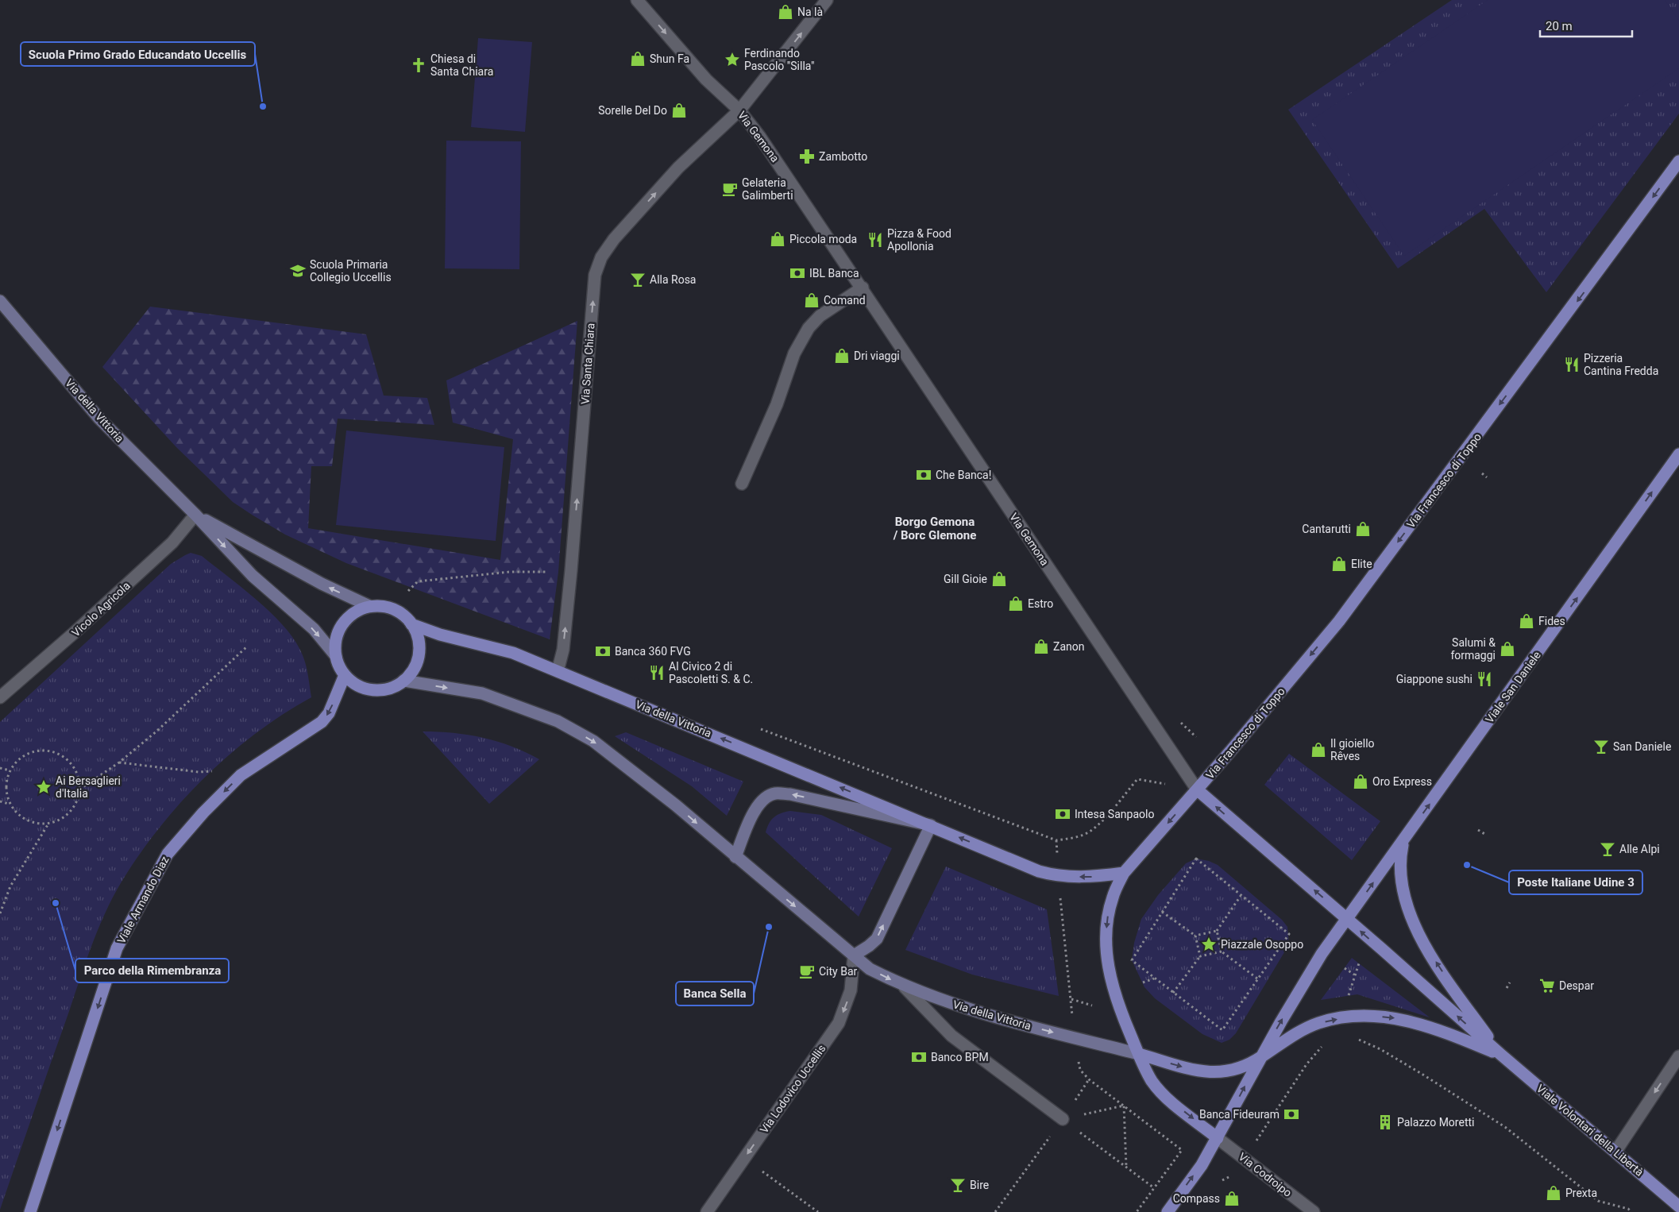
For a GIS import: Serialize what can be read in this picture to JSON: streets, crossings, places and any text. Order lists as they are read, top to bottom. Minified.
{"streets":{"main road":["Via della Vittoria","Via Francesco di Toppo","Viale San Daniele","Viale Armando Diaz","Viale Volontari della Libertà"],"street":["Via Gemona","Via Santa Chiara","Vicolo Agricola","Via Lodovico Uccellis","Via Codroipo"]},"crossings":[["Via Gemona","Via Santa Chiara"],["Via Gemona","Via Francesco di Toppo"],["Via Santa Chiara","Via della Vittoria"],["Via della Vittoria","Vicolo Agricola"],["Via della Vittoria","Viale Armando Diaz"],["Via della Vittoria","Via Lodovico Uccellis"]],"one_way":["Via Santa Chiara","Via Francesco di Toppo","Viale San Daniele","Viale Armando Diaz","Via Lodovico Uccellis"],"districts":["Borgo Gemona / Borc Glemone"],"places":{"shop":["Na là","Shun Fa","Sorelle Del Do","Piccola moda","Comand","Dri viaggi","Cantarutti","Elite","Gill Gioie","Estro","Fides","Zanon","Salumi & formaggi","Il gioiello Rêves","Oro Express","Prexta","Compass"],"place":["Ferdinando Pascolo \"Silla\"","Ai Bersaglieri d'Italia","Piazzale Osoppo"],"church":["Chiesa di Santa Chiara"],"other":["Scuola Primo Grado Educandato Uccellis","Poste Italiane Udine 3","Parco della Rimembranza","Banca Sella"],"pharmacy":["Zambotto"],"cafe":["Gelateria Galimberti","City Bar"],"restaurant":["Pizza & Food Apollonia","Pizzeria Cantina Fredda","Al Civico 2 di Pascoletti S. & C.","Giappone sushi"],"school or university":["Scuola Primaria Collegio Uccellis"],"bank":["IBL Banca","Che Banca!","Banca 360 FVG","Intesa Sanpaolo","Banco BPM","Banca Fideuram"],"bar":["Alla Rosa","San Daniele","Alle Alpi","Bire"],"supermarket":["Despar"],"building":["Palazzo Moretti"]},"scale_bar":"20 m"}
